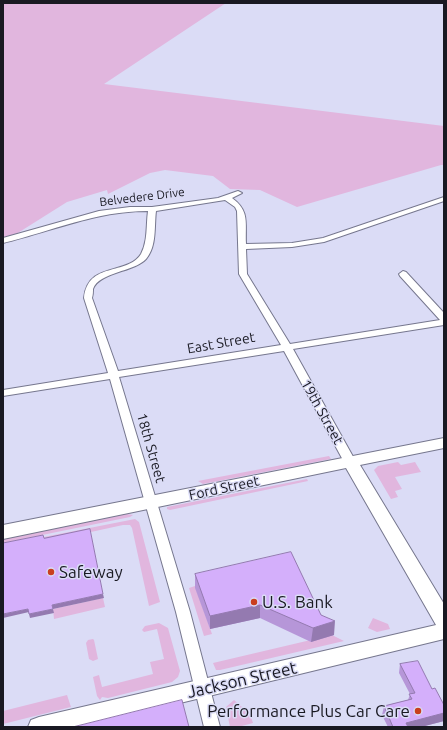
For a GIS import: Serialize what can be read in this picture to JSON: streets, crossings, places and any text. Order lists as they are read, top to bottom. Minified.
{"streets":{"main road":["19th Street","Ford Street","Jackson Street"],"street":["Belvedere Drive","East Street","18th Street"]},"crossings":[["Belvedere Drive","19th Street"],["Belvedere Drive","18th Street"],["East Street","19th Street"],["East Street","18th Street"],["19th Street","Ford Street"],["18th Street","Ford Street"],["18th Street","Jackson Street"]],"places":["Safeway","U.S. Bank","Performance Plus Car Care"]}
